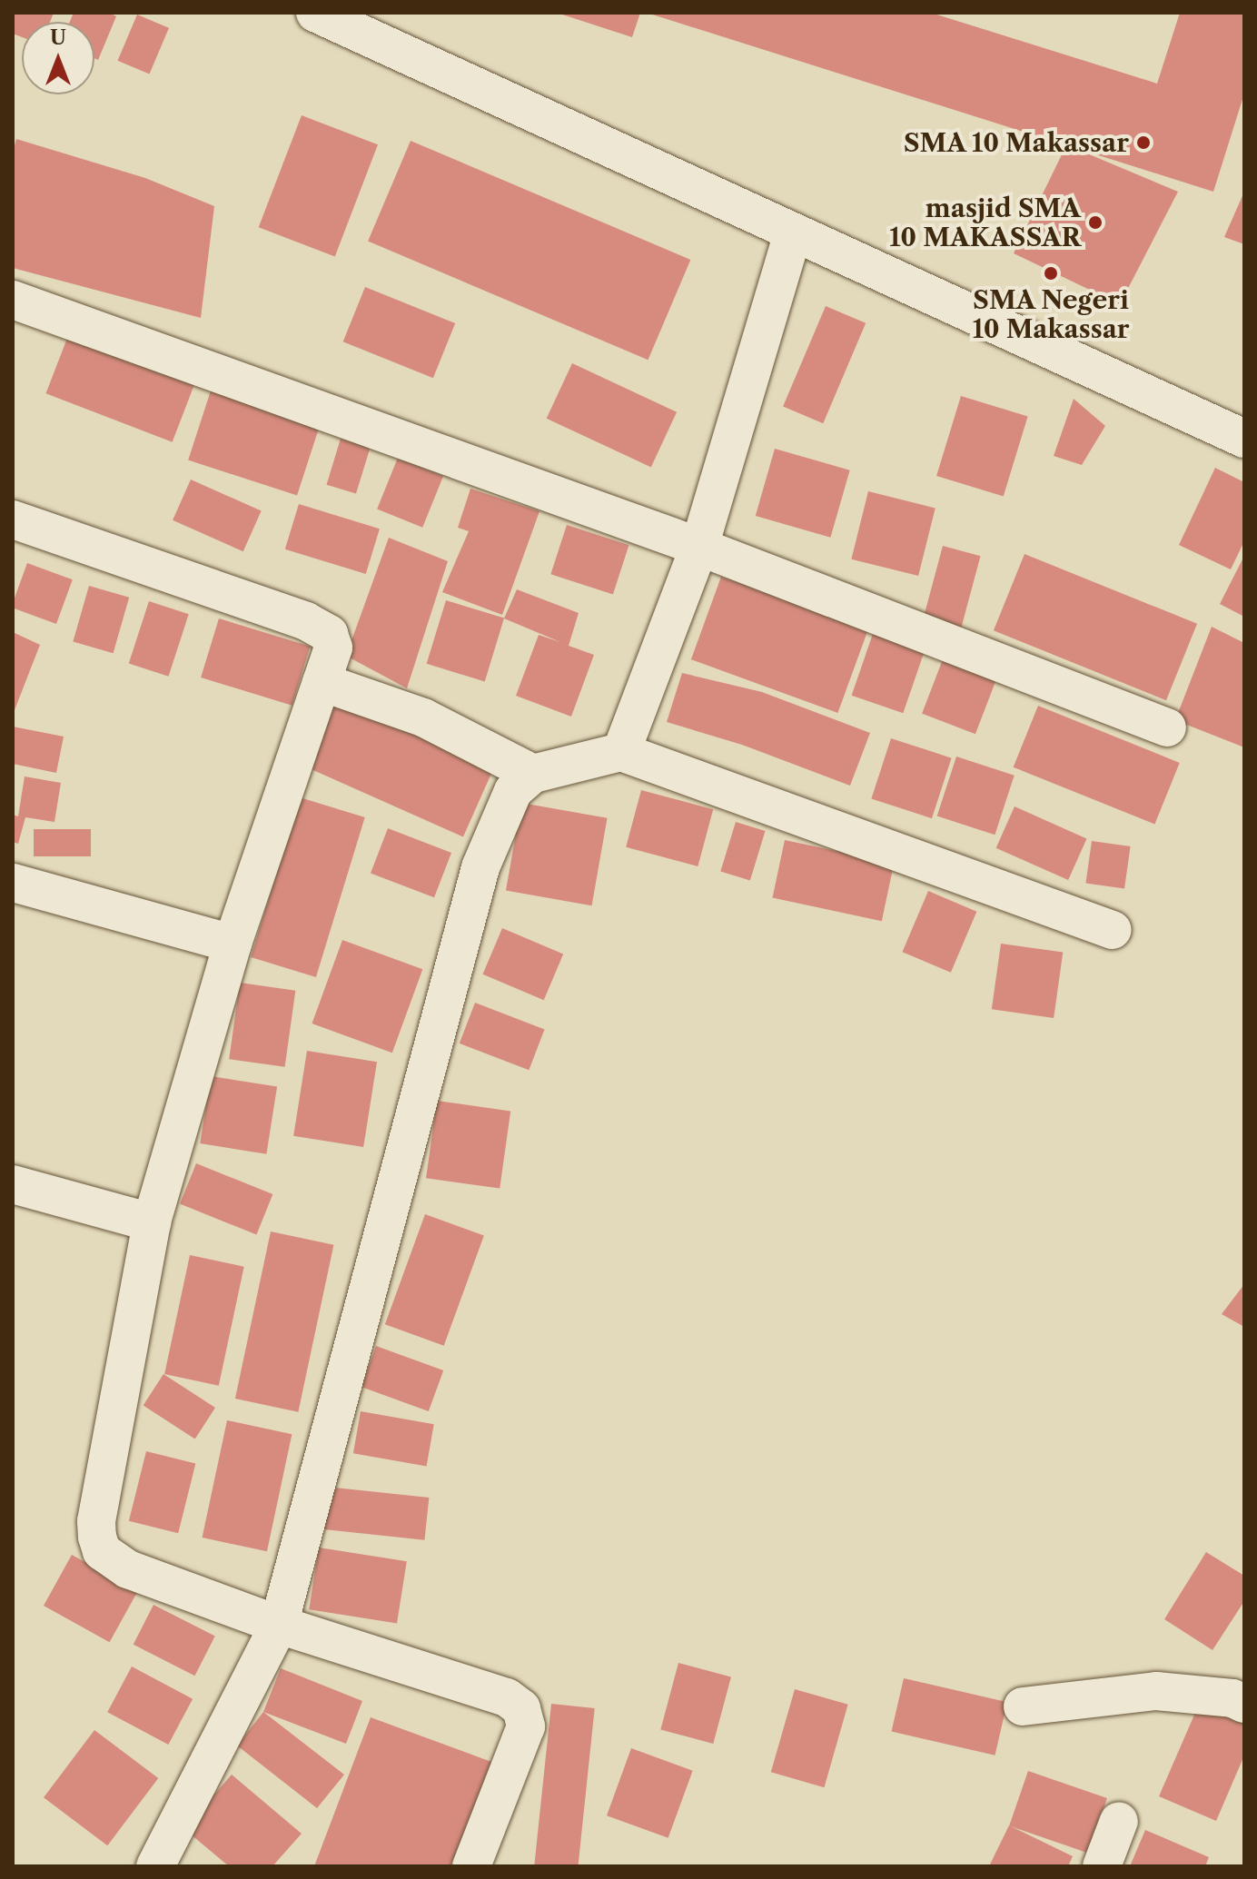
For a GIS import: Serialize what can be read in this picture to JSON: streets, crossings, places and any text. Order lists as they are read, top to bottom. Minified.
{"places":["SMA 10 Makassar","masjid SMA 10 MAKASSAR","SMA Negeri 10 Makassar"],"north":"top"}
